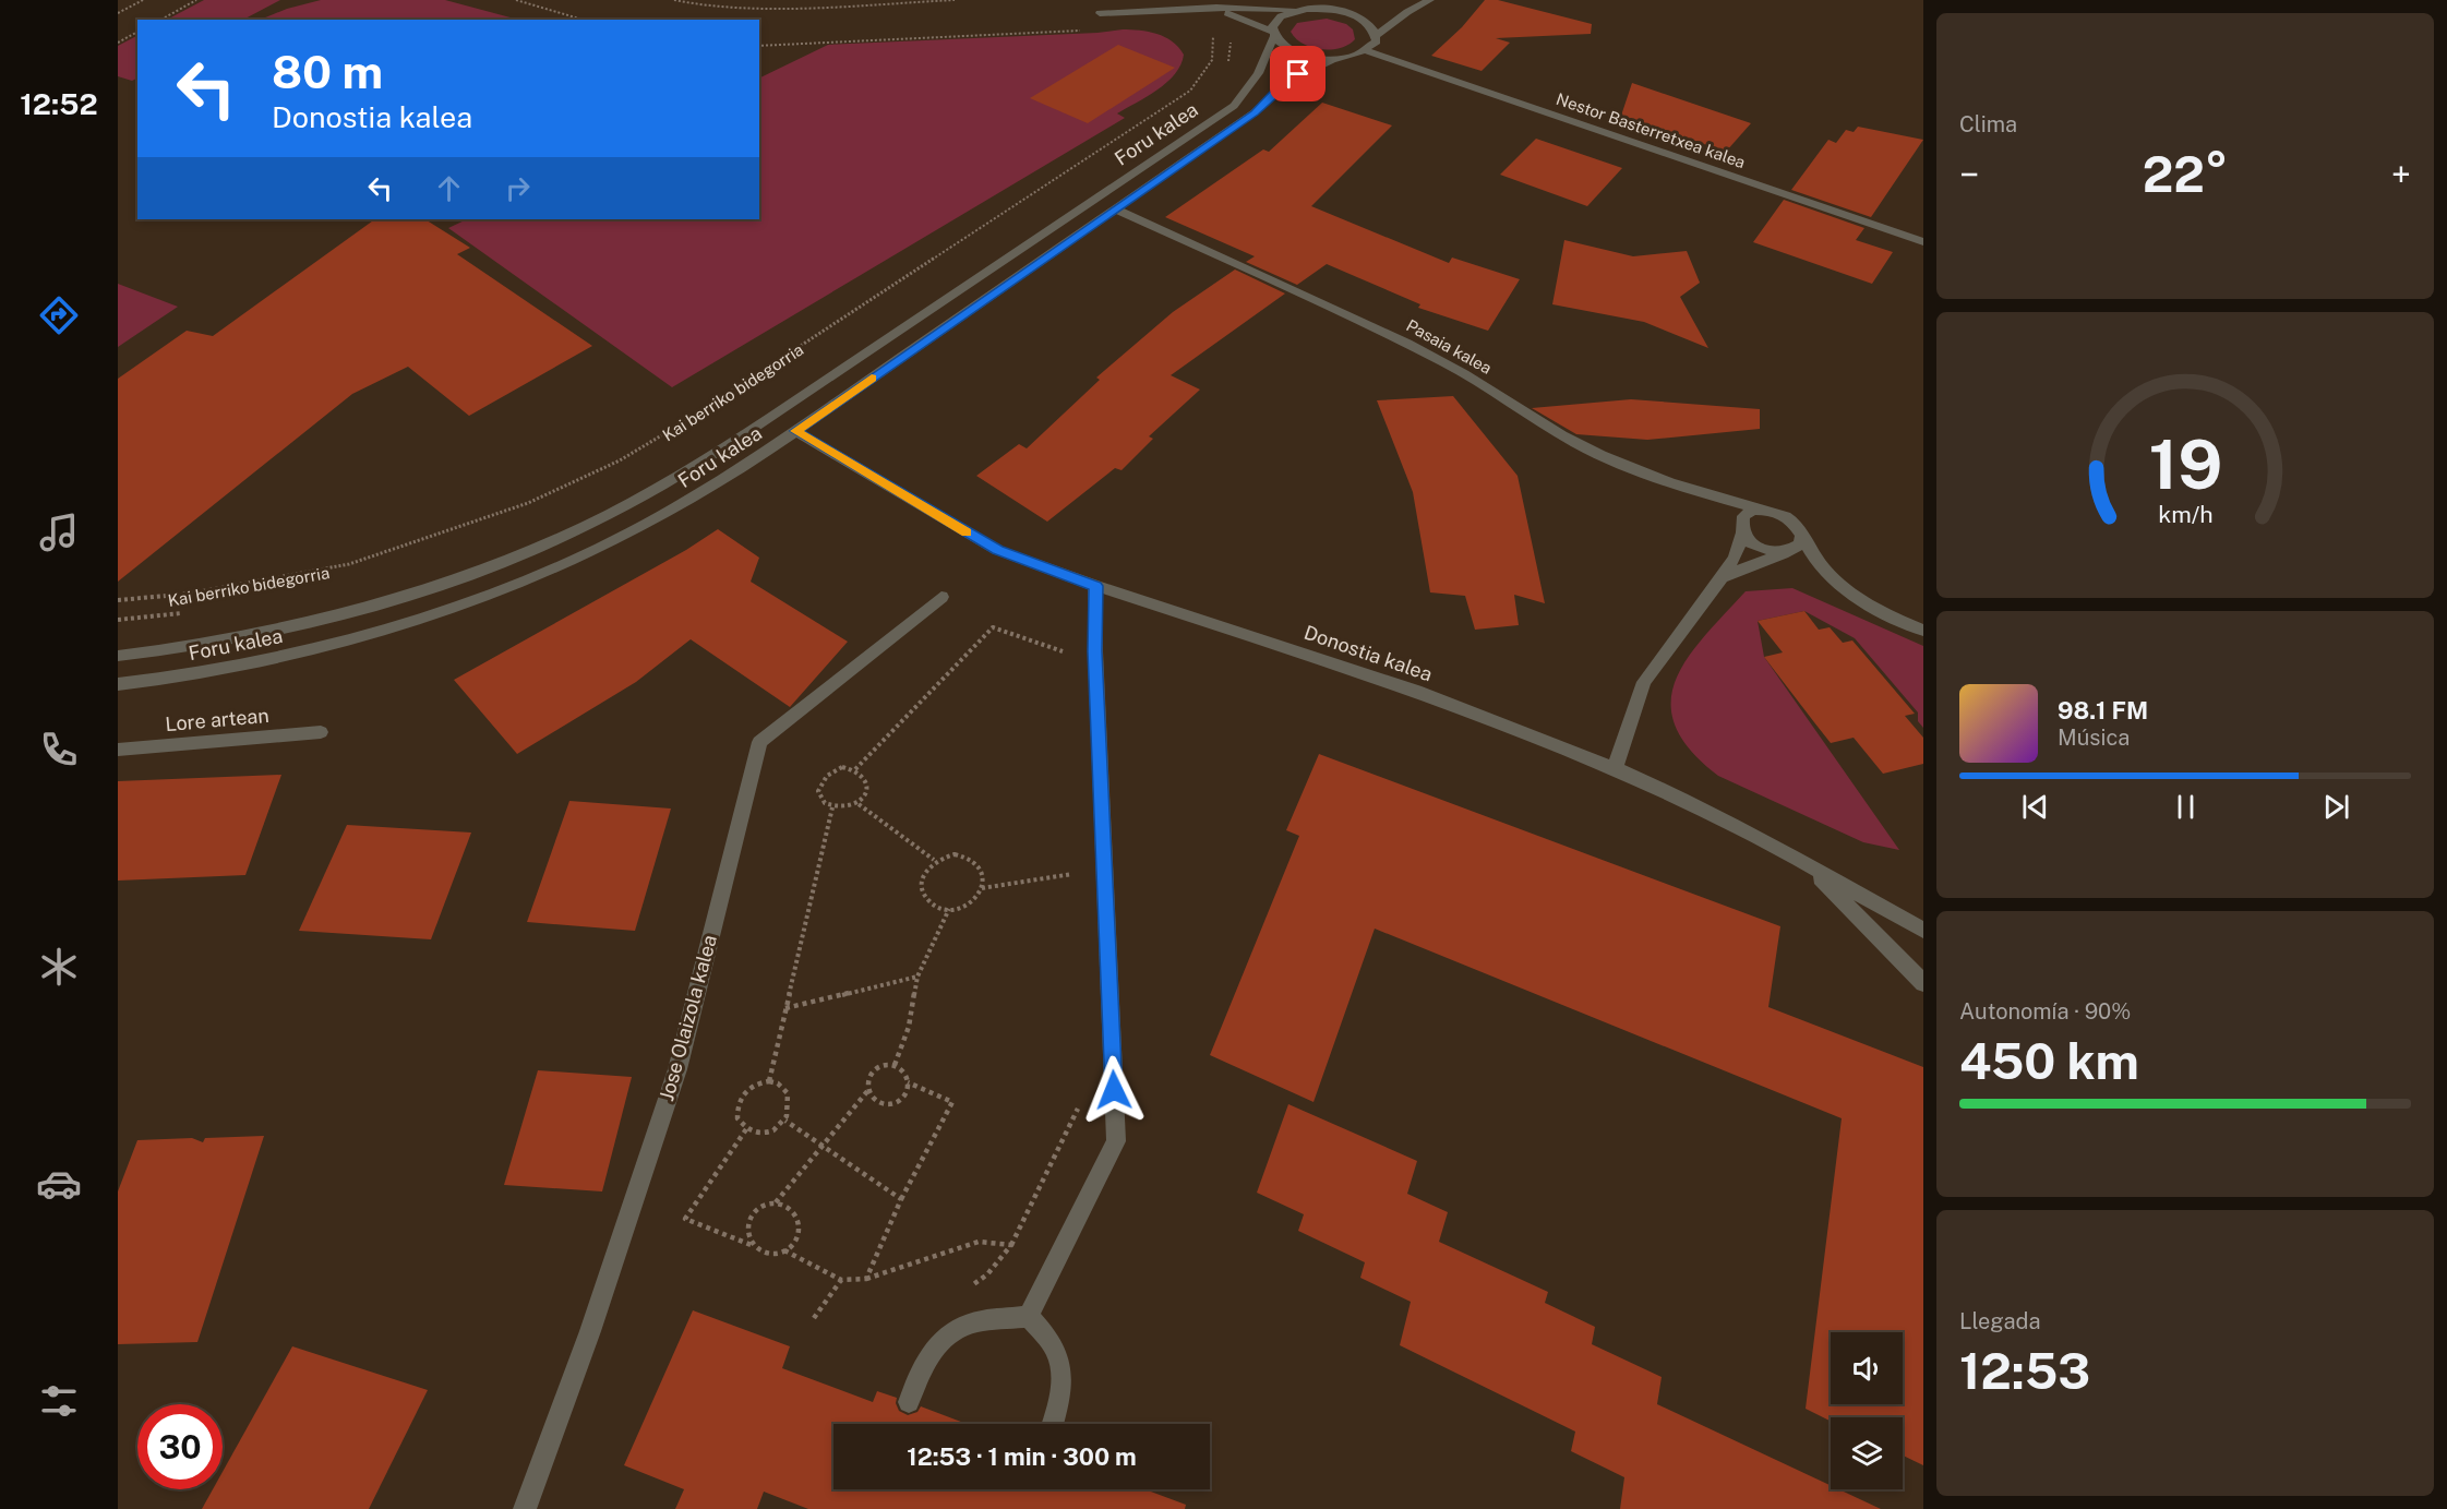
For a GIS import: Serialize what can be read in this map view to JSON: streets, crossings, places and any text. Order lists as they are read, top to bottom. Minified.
{"streets":{"street":["Nestor Basterretxea kalea","Foru kalea","Pasaia kalea","Donostia kalea","Lore artean","Jose Olaizola kalea"],"path":["Kai berriko bidegorria"]},"crossings":[["Foru kalea","Pasaia kalea"],["Foru kalea","Donostia kalea"]],"page":{"tabs":"12:52","tile":["Clima",["Autonomía · 90%","450 km"],["Llegada","12:53"]],"turn":["80 m","Donostia kalea"],"heat":["−","22°","+"],"song":["98.1 FM","Música"],"limit":"30","trip":"12:53 · 1 min · 300 m","gauge":["19","km/h"]}}
